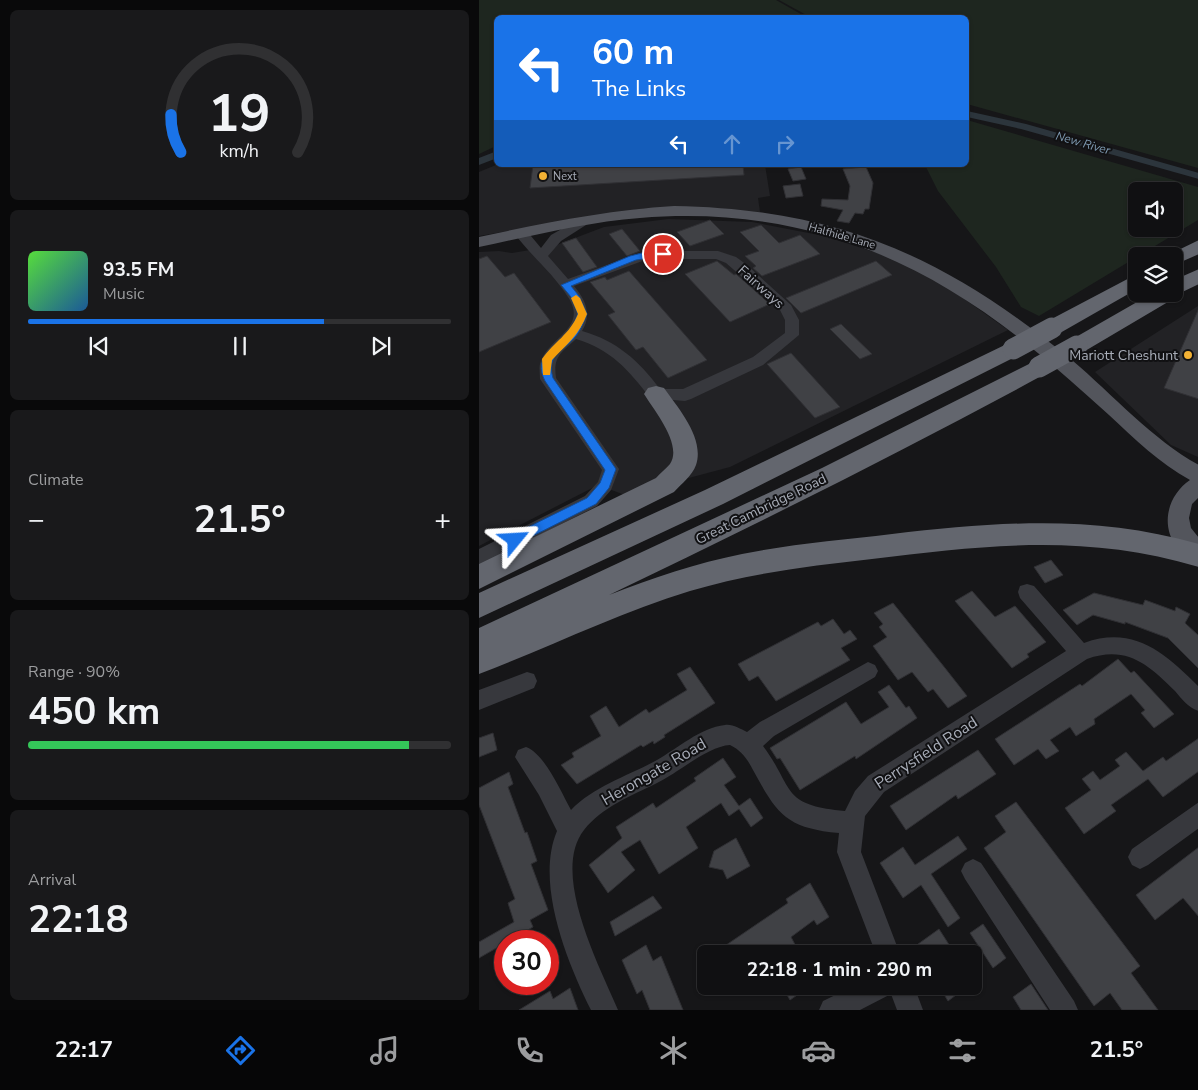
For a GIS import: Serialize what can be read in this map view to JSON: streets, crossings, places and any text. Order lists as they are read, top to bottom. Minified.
{"streets":{"highway":["Great Cambridge Road"],"main road":["Halfhide Lane"],"street":["Fairways","Perrysfield Road","Herongate Road"]},"water":["New River"],"places":["Next","Mariott Cheshunt"],"page":{"turn":["60 m","The Links"],"song":["93.5 FM","Music"],"tile":["Climate",["Range · 90%","450 km"],["Arrival","22:18"]],"heat":["−","21.5°","+"],"limit":"30","trip":"22:18 · 1 min · 290 m","tabs":["22:17","21.5°"],"gauge":["19","km/h"]}}
